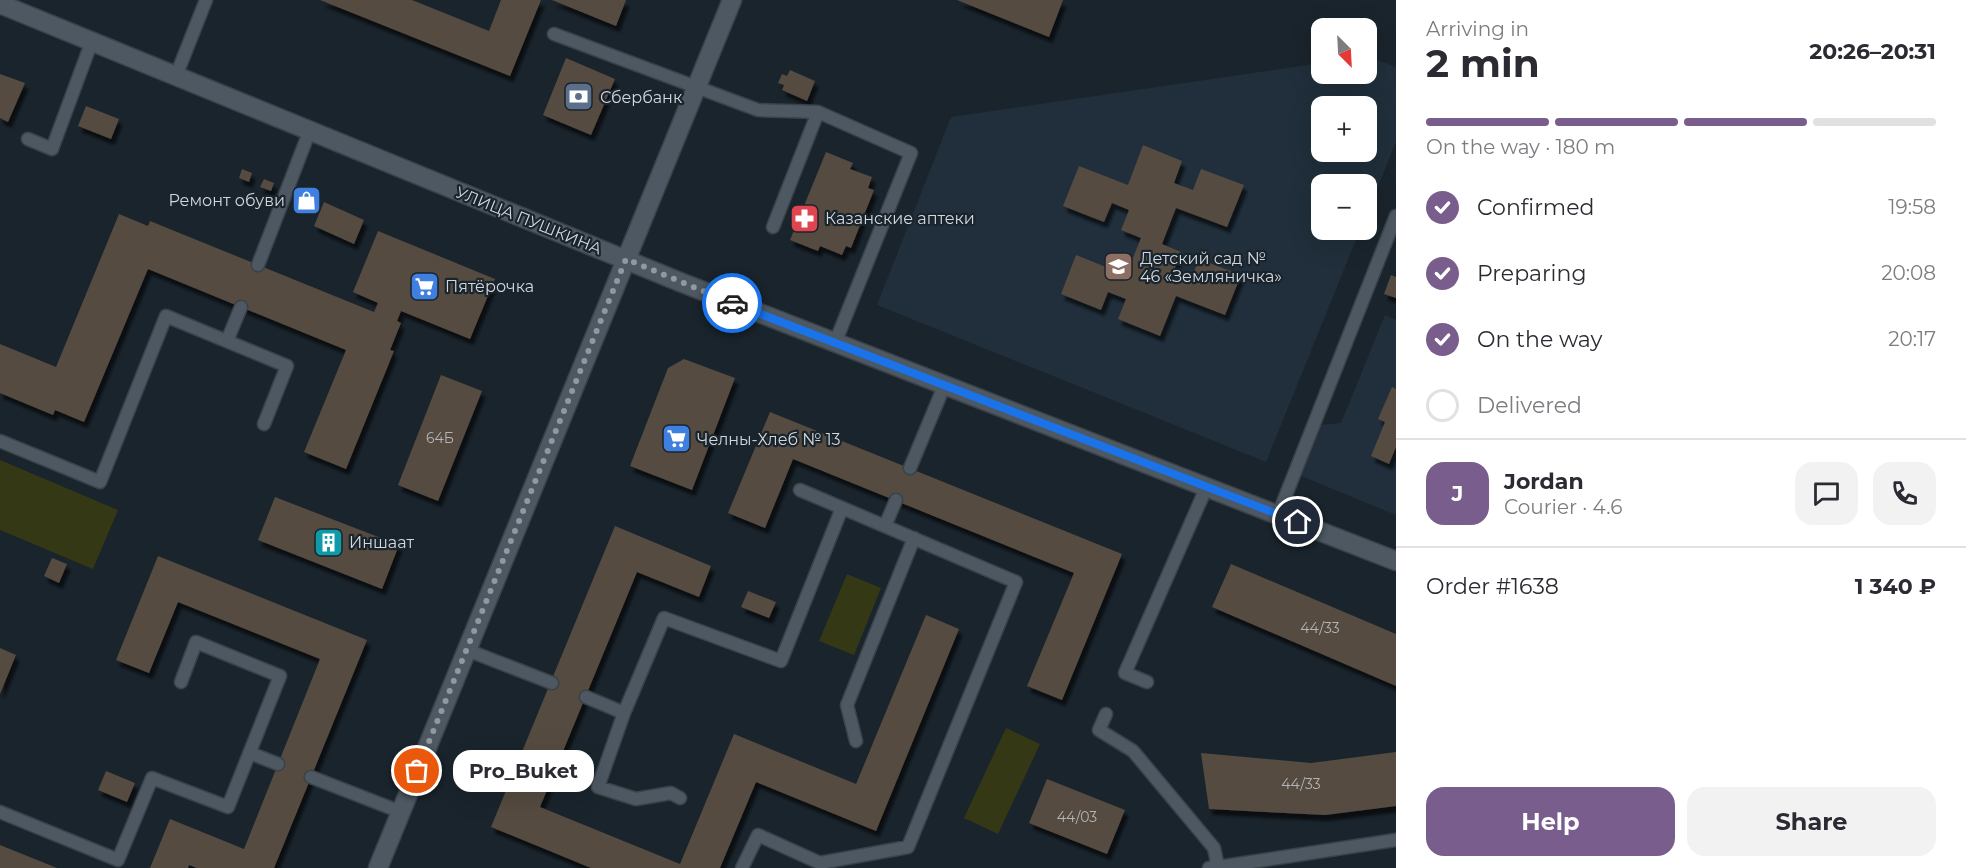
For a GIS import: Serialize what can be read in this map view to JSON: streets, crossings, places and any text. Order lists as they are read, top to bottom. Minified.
{"streets":{"street":["УЛИЦА ПУШКИНА"]},"places":{"bank":["Сбербанк"],"shop":["Ремонт обуви"],"pharmacy":["Казанские аптеки"],"school or university":["Детский сад № 46 «Земляничка»"],"supermarket":["Пятёрочка","Челны-Хлеб № 13"],"building":["Иншаат"],"other":["Pro_Buket"]},"house_numbers":["64Б","44/33","44/33","44/03"],"north":"bottom right","page":{"heading":["2 min","Arriving in","20:26–20:31"],"panel":["Jordan","Courier · 4.6","Order #1638","1 340 ₽"],"map_buttons":["+","−"],"bar":"On the way · 180 m","list":[["Confirmed","19:58"],["Preparing","20:08"],["On the way","20:17"],"Delivered"],"round":"J","bubble":"Pro_Buket","buttons":["Help","Share"]}}
